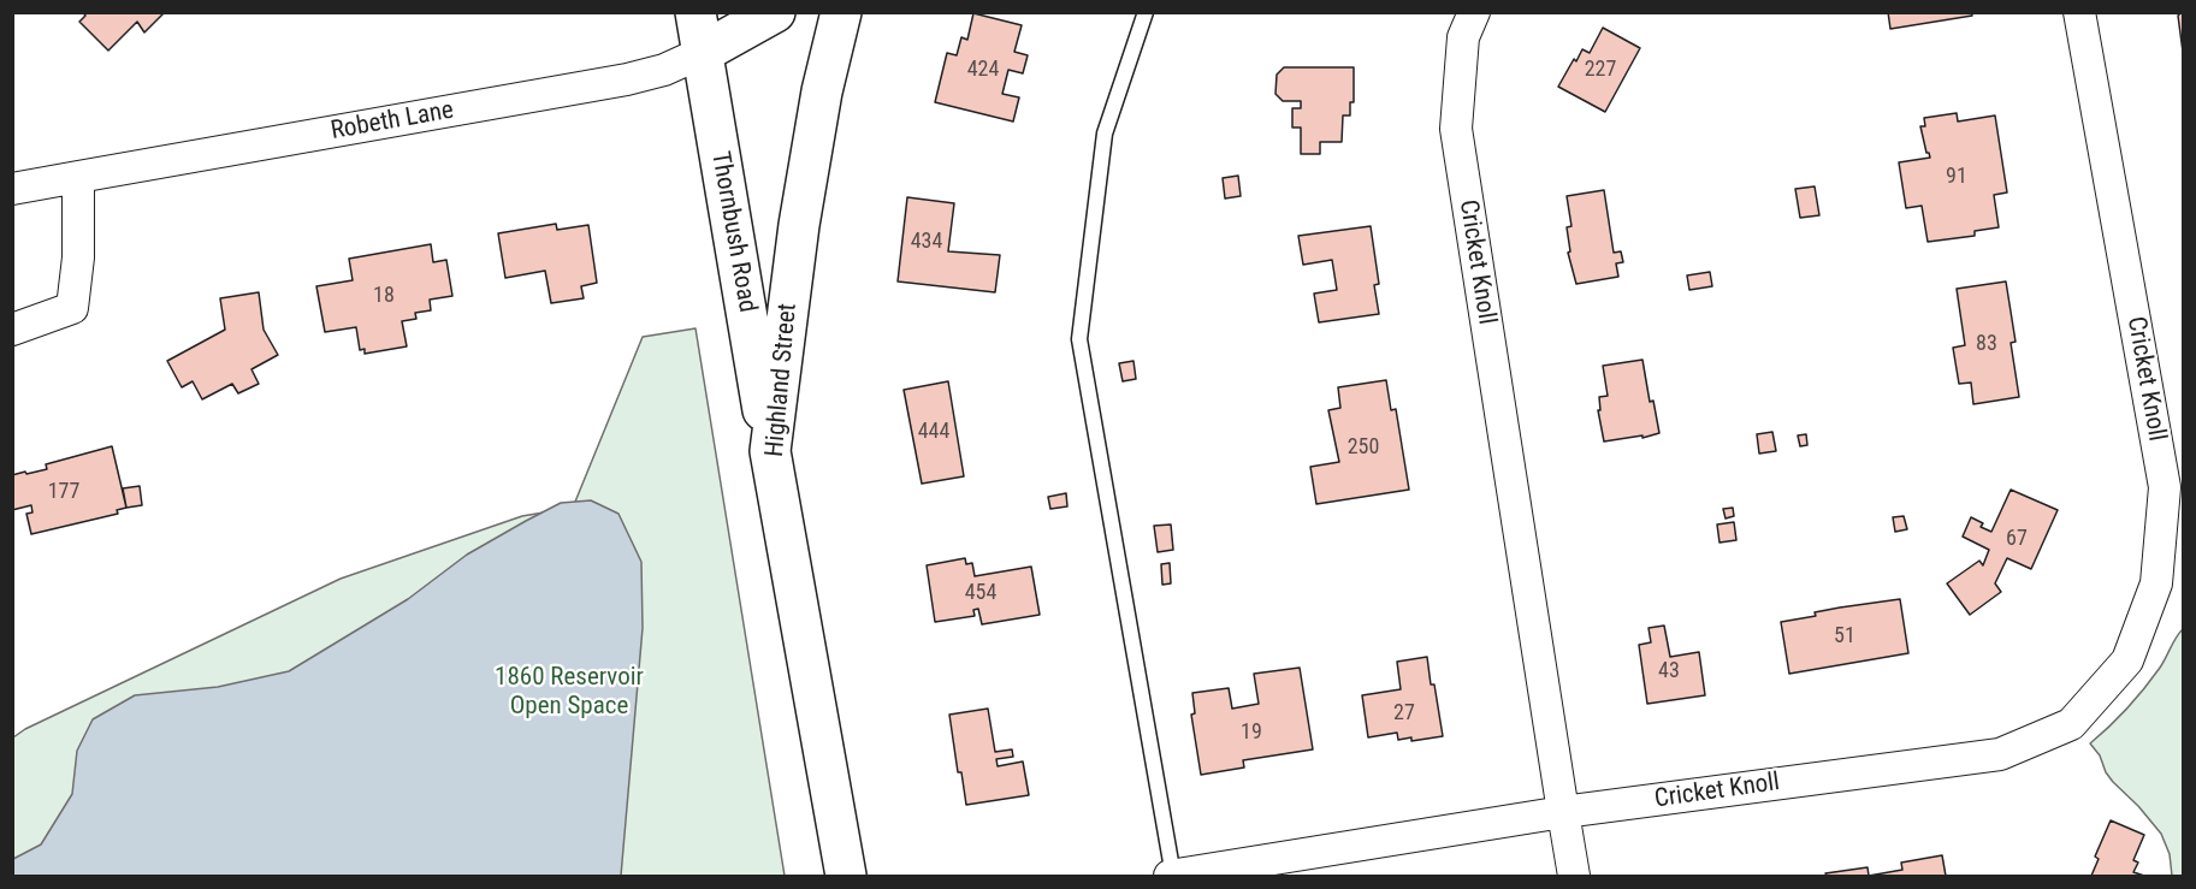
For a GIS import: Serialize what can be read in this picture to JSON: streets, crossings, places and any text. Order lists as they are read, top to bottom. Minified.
{"streets":{"main road":["Thornbush Road","Highland Street"],"street":["Robeth Lane","Cricket Knoll"]},"crossings":[["Robeth Lane","Thornbush Road"],["Thornbush Road","Highland Street"]],"parks":["1860 Reservoir Open Space"],"house_numbers":["424","227","91","434","18","83","444","250","177","67","454","51","43","27","19"]}
